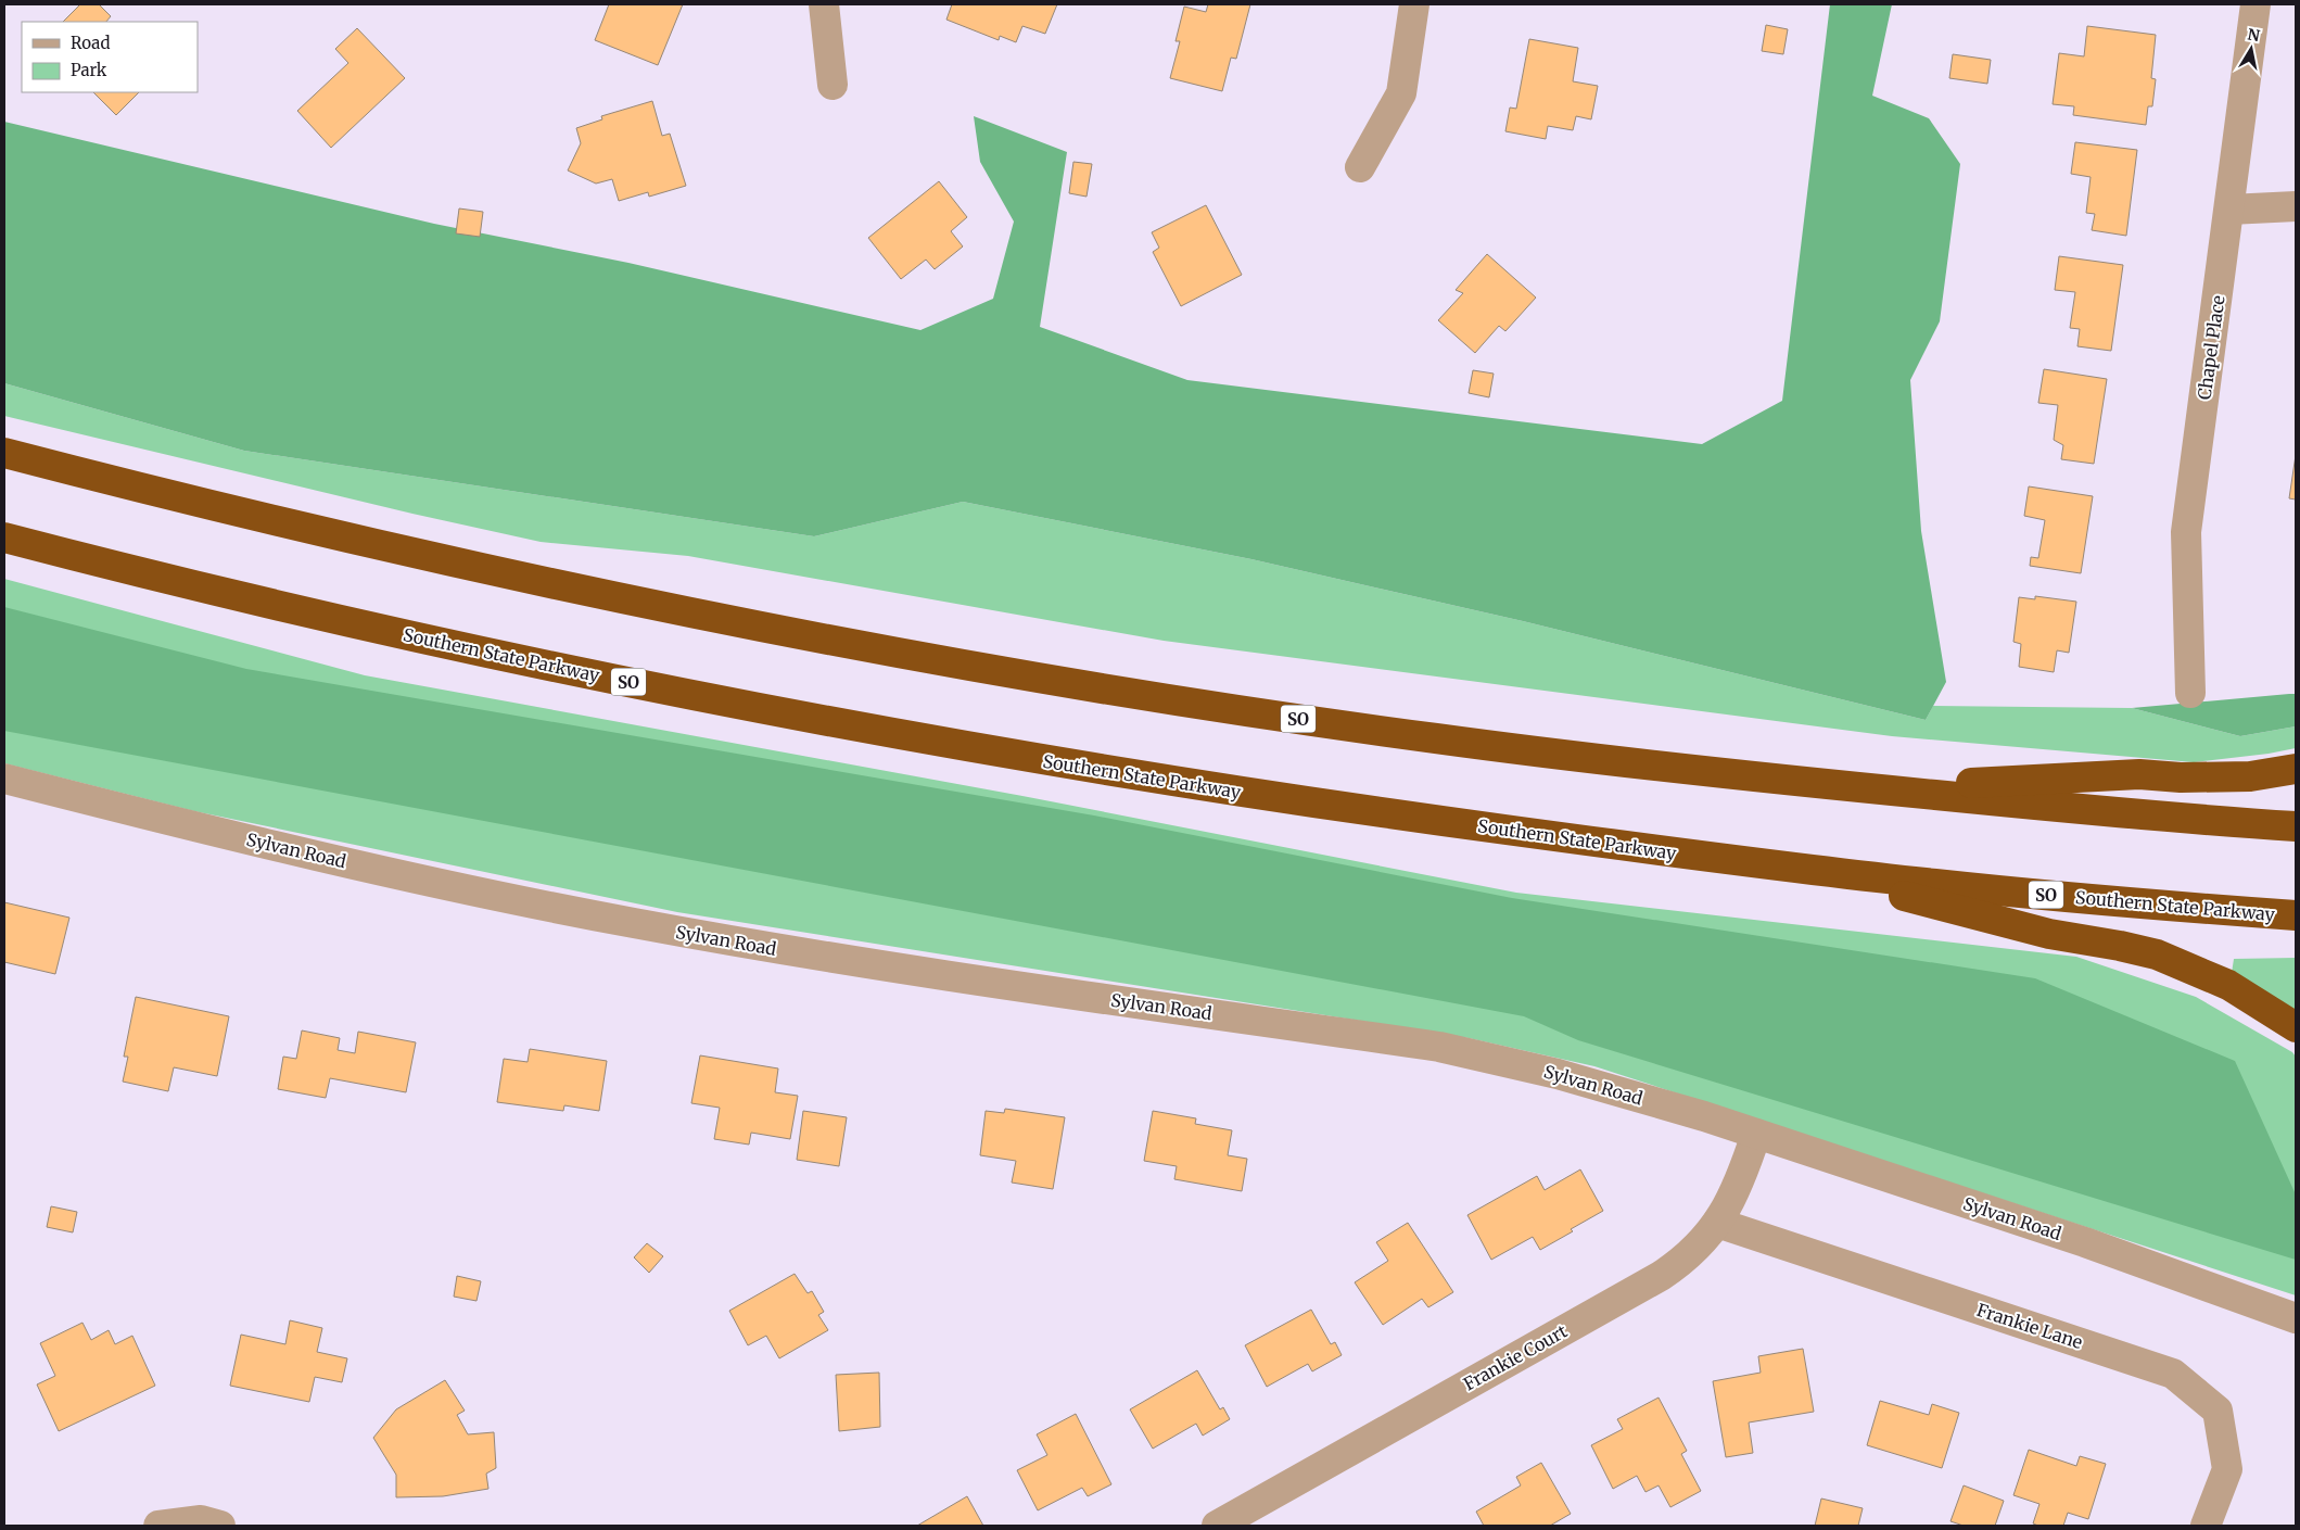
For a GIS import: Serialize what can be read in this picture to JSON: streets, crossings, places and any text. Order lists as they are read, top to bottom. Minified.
{"streets":{"highway":["Southern State Parkway","SO"],"street":["Chapel Place","Sylvan Road","Frankie Lane","Frankie Court"]},"crossings":[["Sylvan Road","Frankie Court"],["Frankie Lane","Frankie Court"]],"legend":["Road","Park"],"north":"top"}
